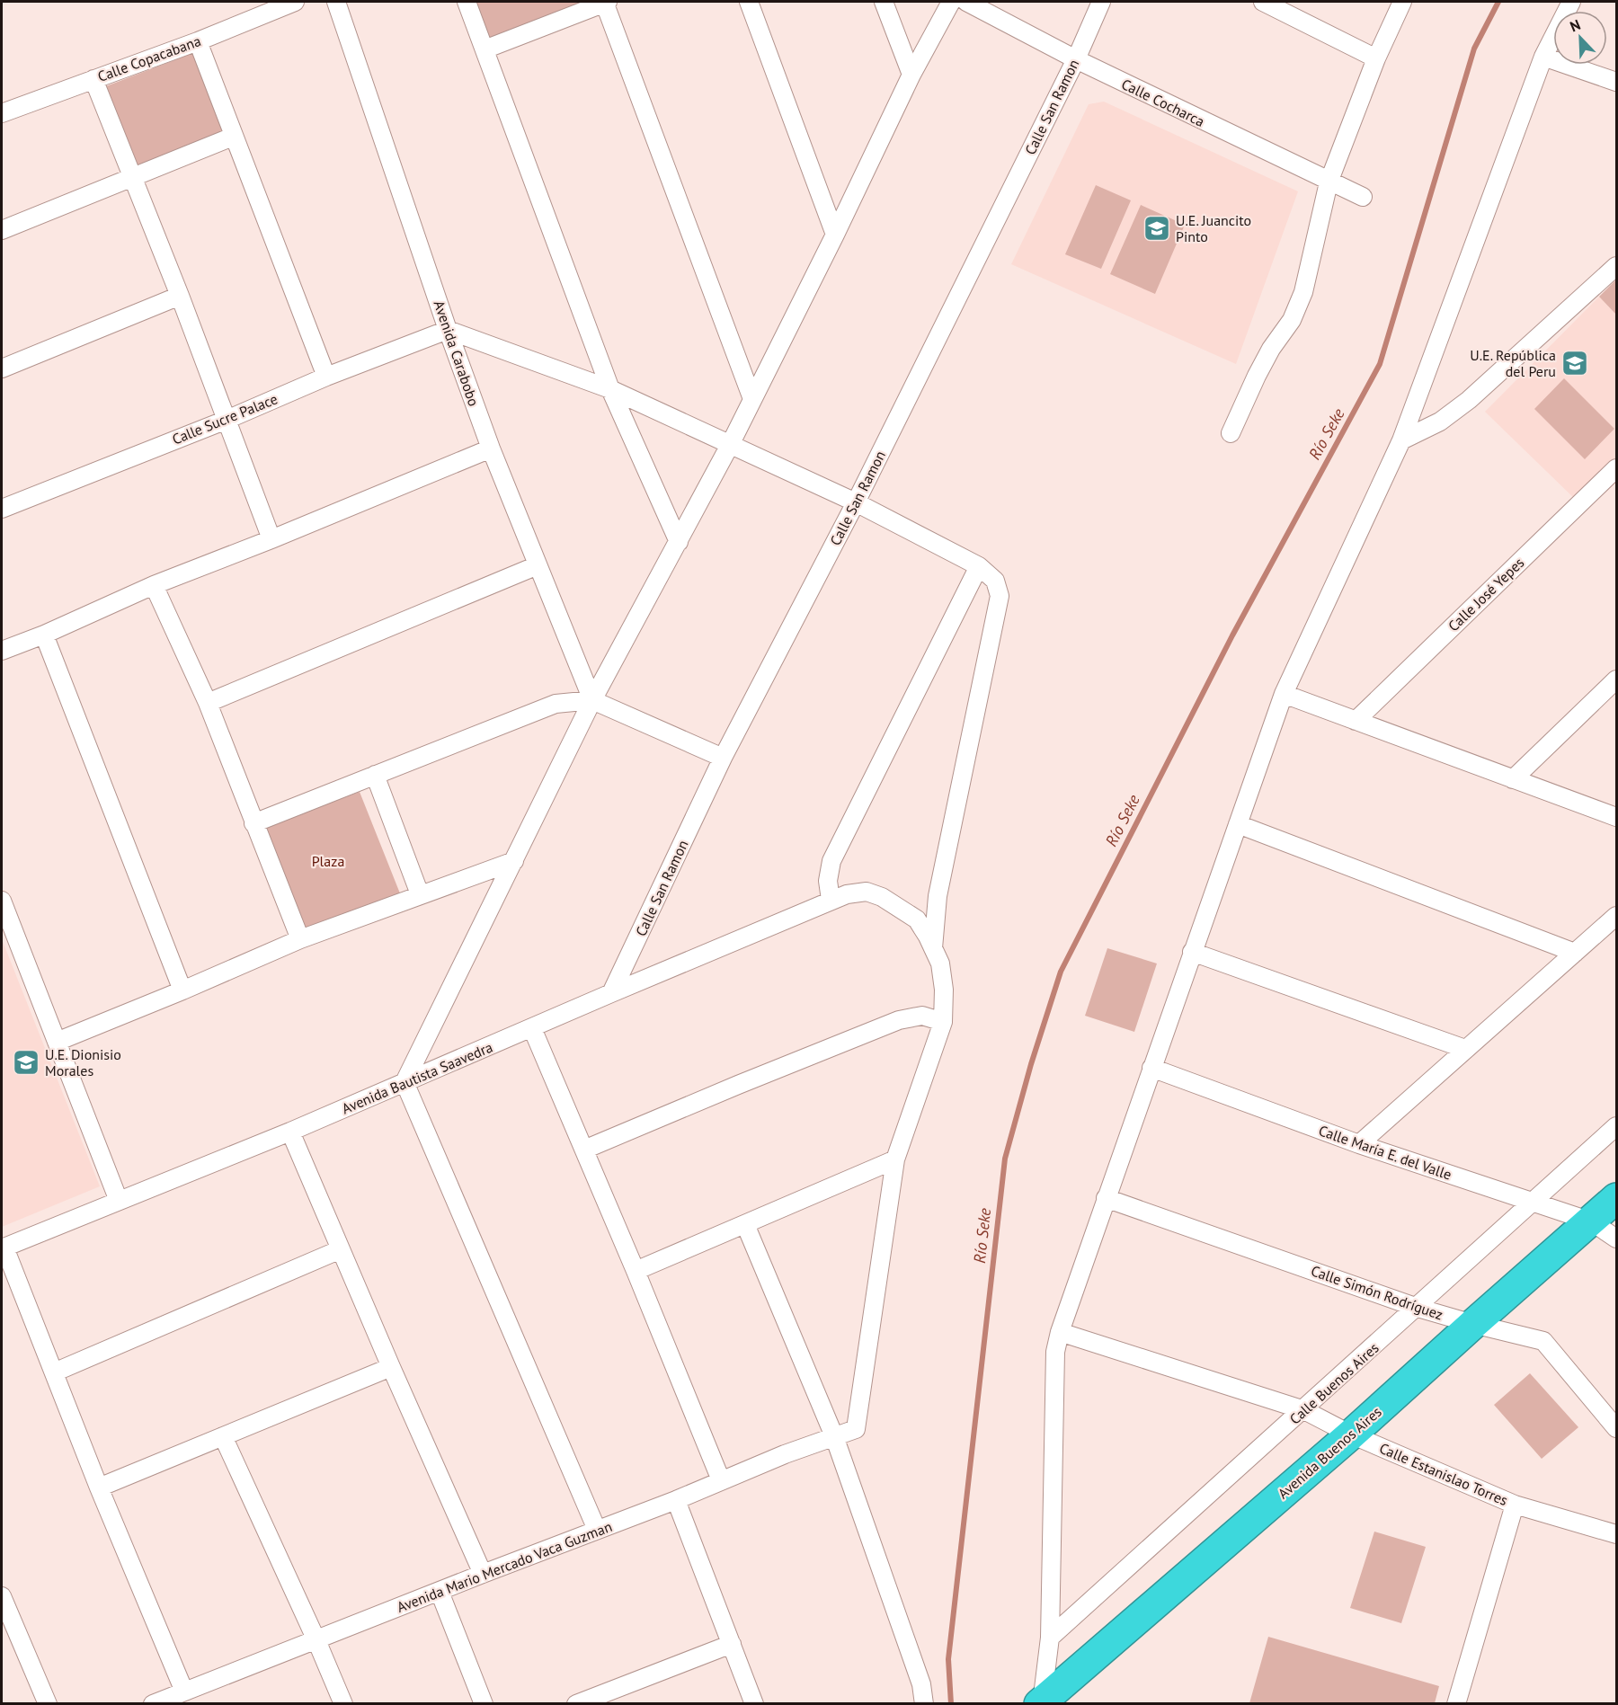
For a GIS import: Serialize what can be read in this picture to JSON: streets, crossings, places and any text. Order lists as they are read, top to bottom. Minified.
{"streets":{"highway":["Avenida Buenos Aires"],"street":["Calle Copacabana","Calle Cocharca","Calle San Ramon","Avenida Carabobo","Calle Sucre Palace","Calle José Yepes","Avenida Bautista Saavedra","Calle María E. del Valle","Calle Simón Rodríguez","Calle Buenos Aires","Calle Estanislao Torres","Avenida Mario Mercado Vaca Guzman"]},"crossings":[["Calle Cocharca","Calle San Ramon"],["Calle San Ramon","Avenida Bautista Saavedra"],["Avenida Carabobo","Calle Sucre Palace"],["Calle María E. del Valle","Calle Buenos Aires"],["Calle María E. del Valle","Avenida Buenos Aires"],["Calle Simón Rodríguez","Calle Buenos Aires"],["Calle Simón Rodríguez","Avenida Buenos Aires"],["Calle Buenos Aires","Calle Estanislao Torres"],["Avenida Buenos Aires","Calle Estanislao Torres"]],"water":["Río Seke"],"parks":["Plaza"],"places":{"school or university":["U.E. Juancito Pinto","U.E. República del Peru","U.E. Dionisio Morales"]},"north":"top left"}
